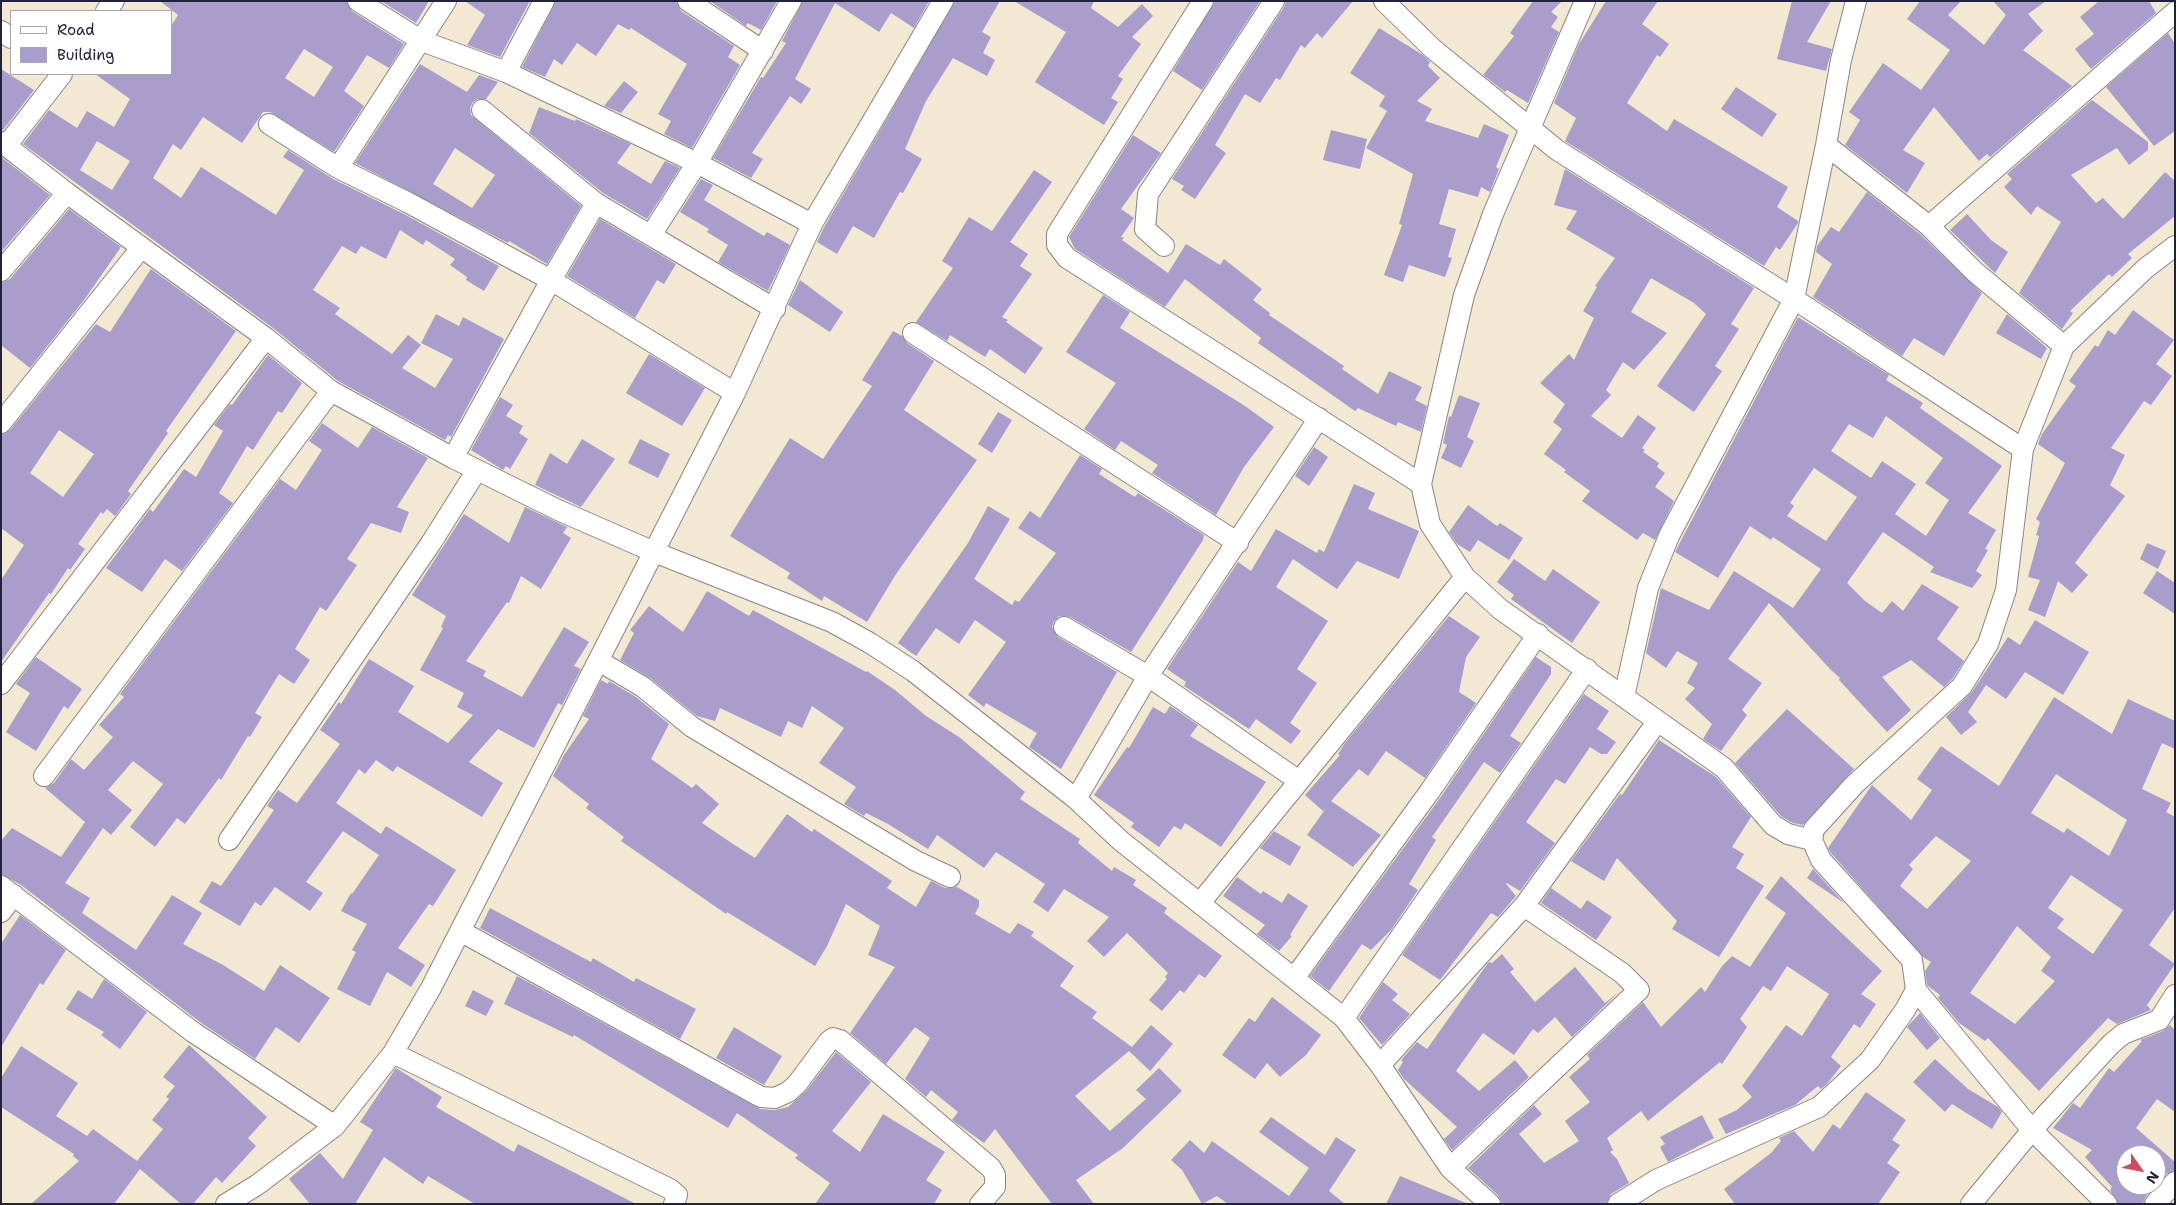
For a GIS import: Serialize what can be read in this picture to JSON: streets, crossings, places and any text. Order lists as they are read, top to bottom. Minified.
{"legend":["Road","Building"],"north":"bottom right"}
